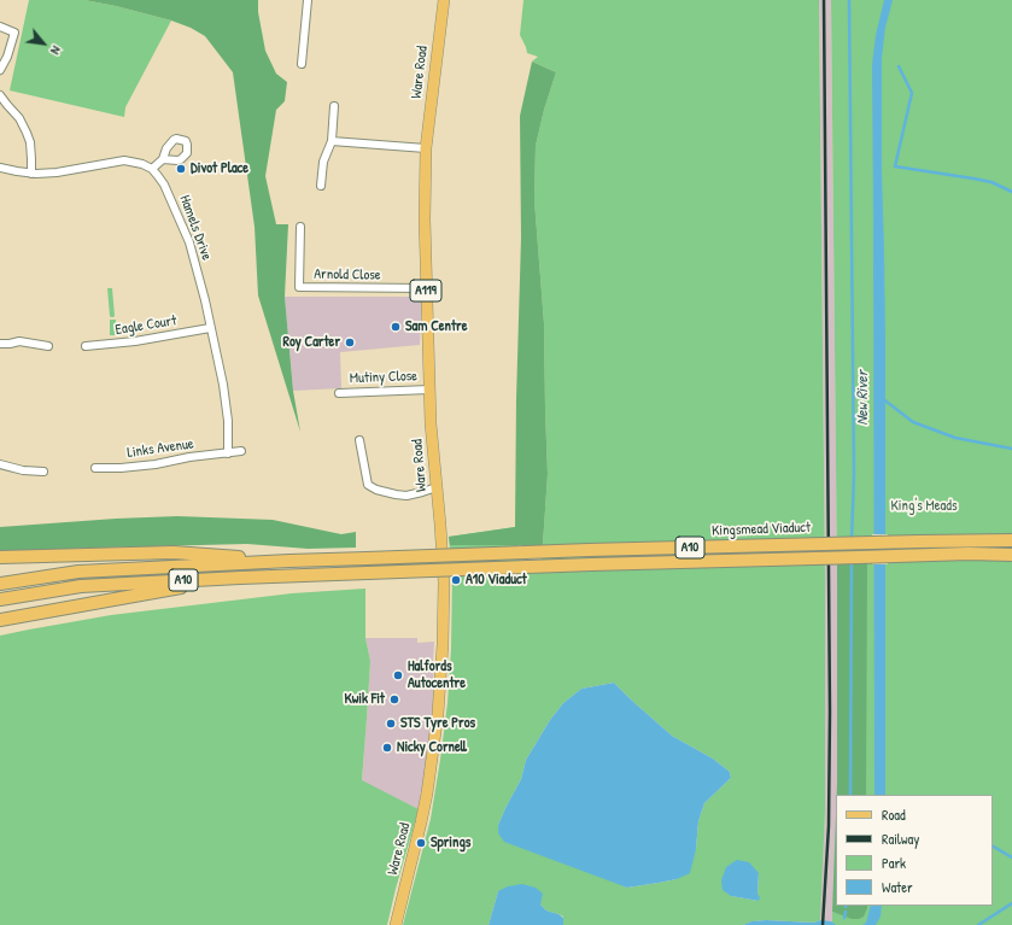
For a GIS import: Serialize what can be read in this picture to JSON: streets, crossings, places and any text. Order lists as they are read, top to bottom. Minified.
{"streets":{"highway":["Kingsmead Viaduct","A10"],"main road":["Ware Road","A119"],"street":["Hamels Drive","Arnold Close","Eagle Court","Mutiny Close","Links Avenue"]},"crossings":[["Ware Road","Arnold Close"],["Ware Road","Mutiny Close"],["Hamels Drive","Eagle Court"],["Hamels Drive","Links Avenue"],["Kingsmead Viaduct","A10"]],"water":["New River"],"parks":["King's Meads"],"places":["Divot Place","Sam Centre","Roy Carter","A10 Viaduct","Halfords Autocentre","Kwik Fit","STS Tyre Pros","Nicky Cornell","Springs"],"legend":["Road","Railway","Park","Water"],"north":"bottom right"}
